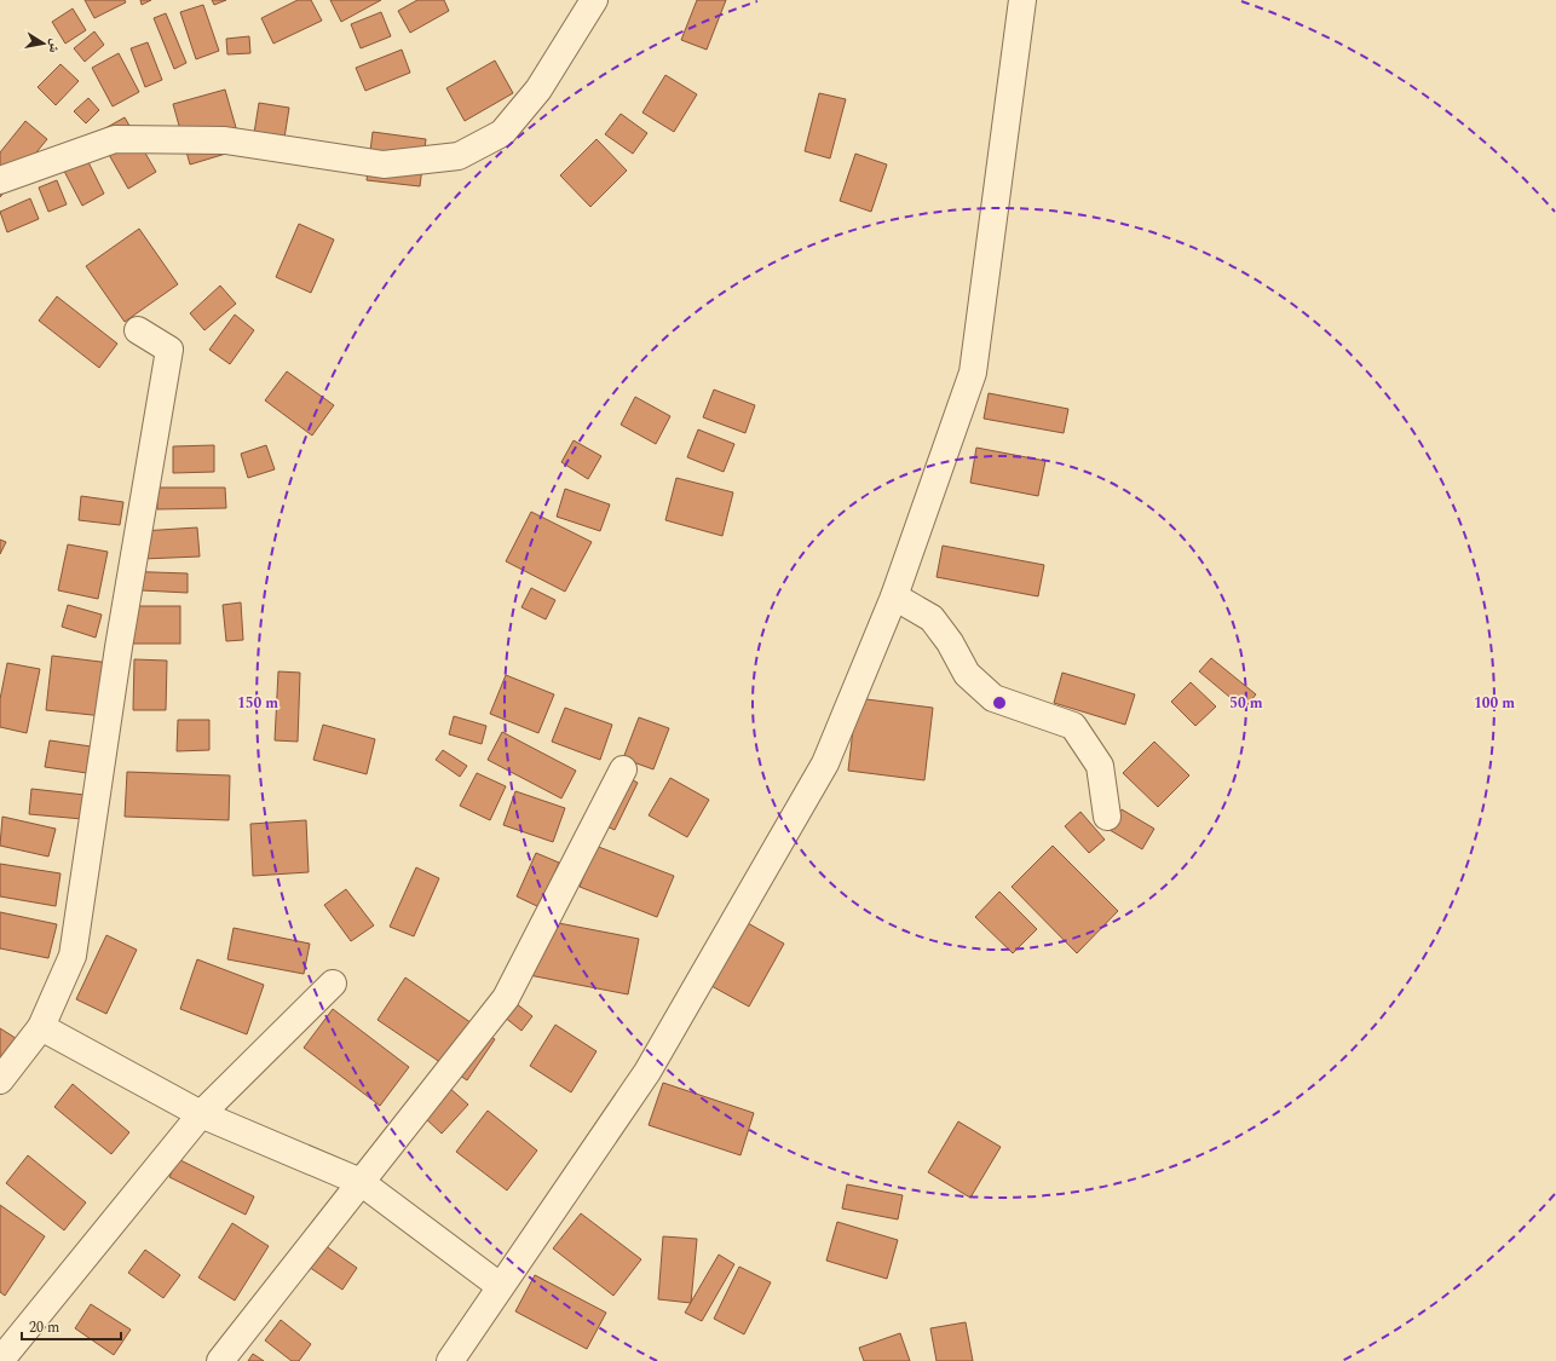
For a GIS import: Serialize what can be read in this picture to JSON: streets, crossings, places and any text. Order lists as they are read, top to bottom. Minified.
{"scale_bar":"20 m","north":"right","rings":["50 m","100 m","150 m"]}
